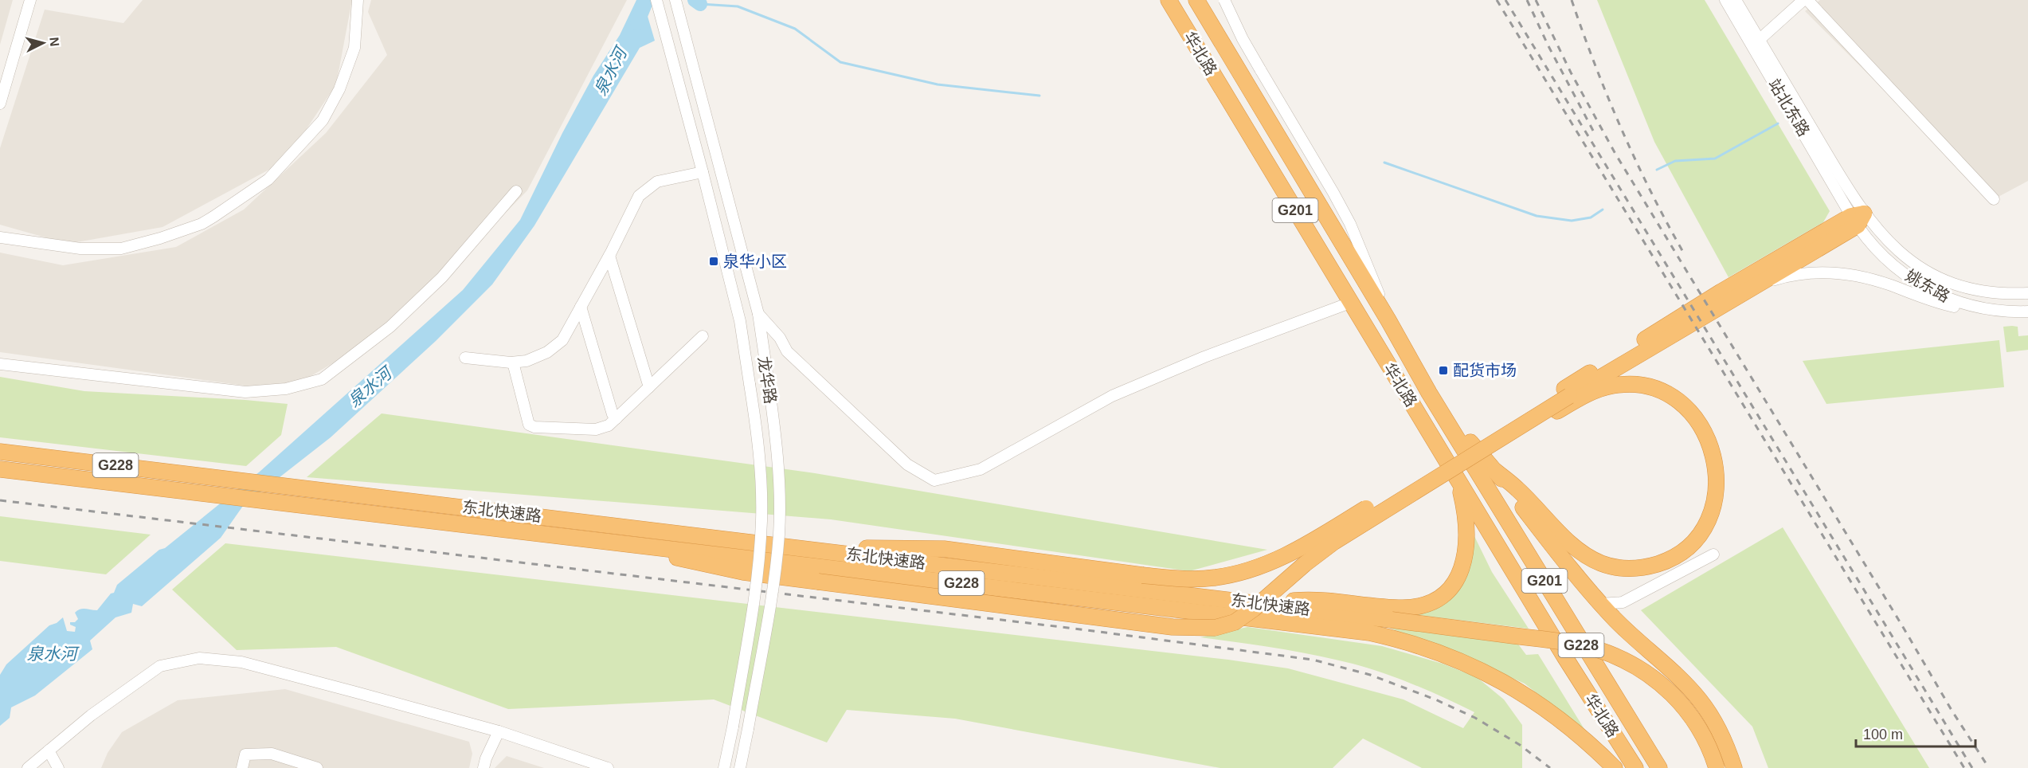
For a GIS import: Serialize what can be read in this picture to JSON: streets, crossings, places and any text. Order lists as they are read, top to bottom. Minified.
{"streets":{"highway":["华北路","G201","G228","东北快速路"],"street":["站北东路","姚东路","龙华路"]},"crossings":[["站北东路","姚东路"]],"water":["泉水河"],"places":{"transit":["泉华小区","配货市场"]},"scale_bar":"100 m","north":"right"}
